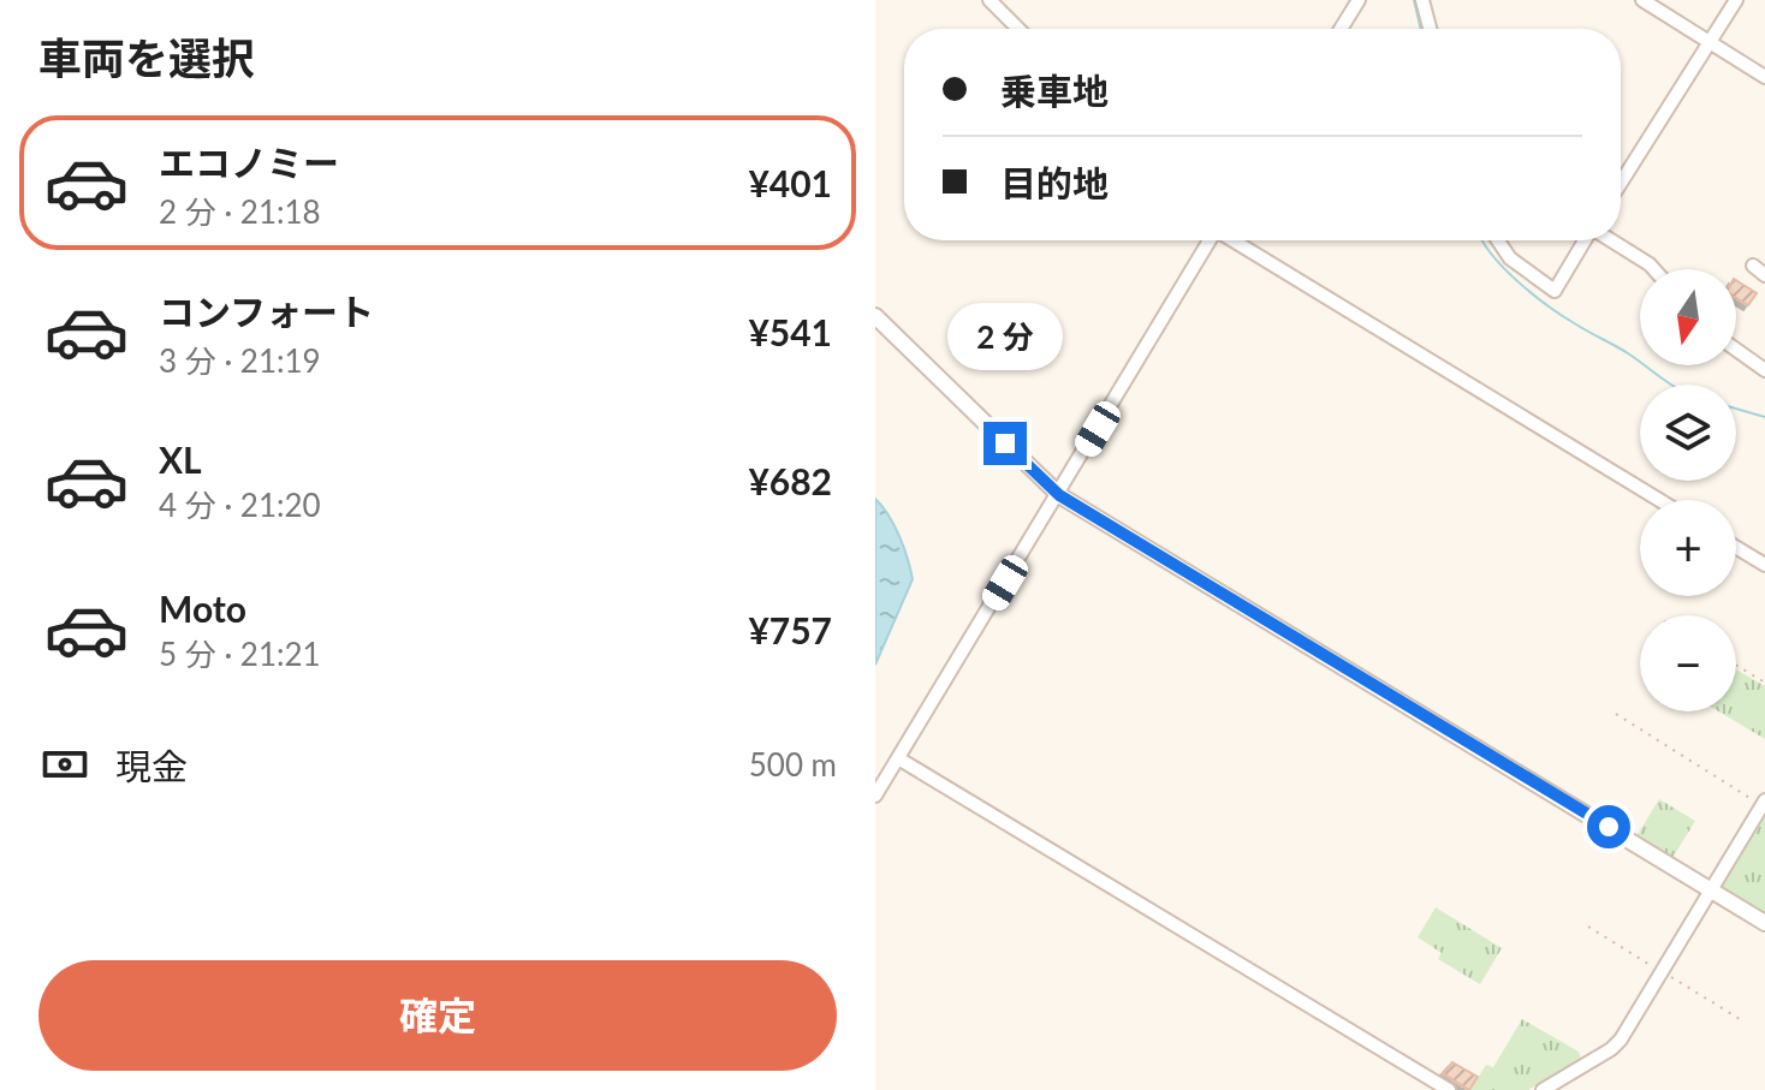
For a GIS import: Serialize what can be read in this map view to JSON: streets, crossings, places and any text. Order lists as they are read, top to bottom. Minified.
{"north":"bottom","page":{"heading":"車両を選択","banner":["乗車地","目的地"],"list":[{"name":"エコノミー","note":"2 分 · 21:18","value":"¥401"},{"name":"コンフォート","note":"3 分 · 21:19","value":"¥541"},{"name":"XL","note":"4 分 · 21:20","value":"¥682"},{"name":"Moto","note":"5 分 · 21:21","value":"¥757"}],"map_buttons":["+","−"],"bubble":"2 分","pay":["現金","500 m"],"buttons":"確定"}}
